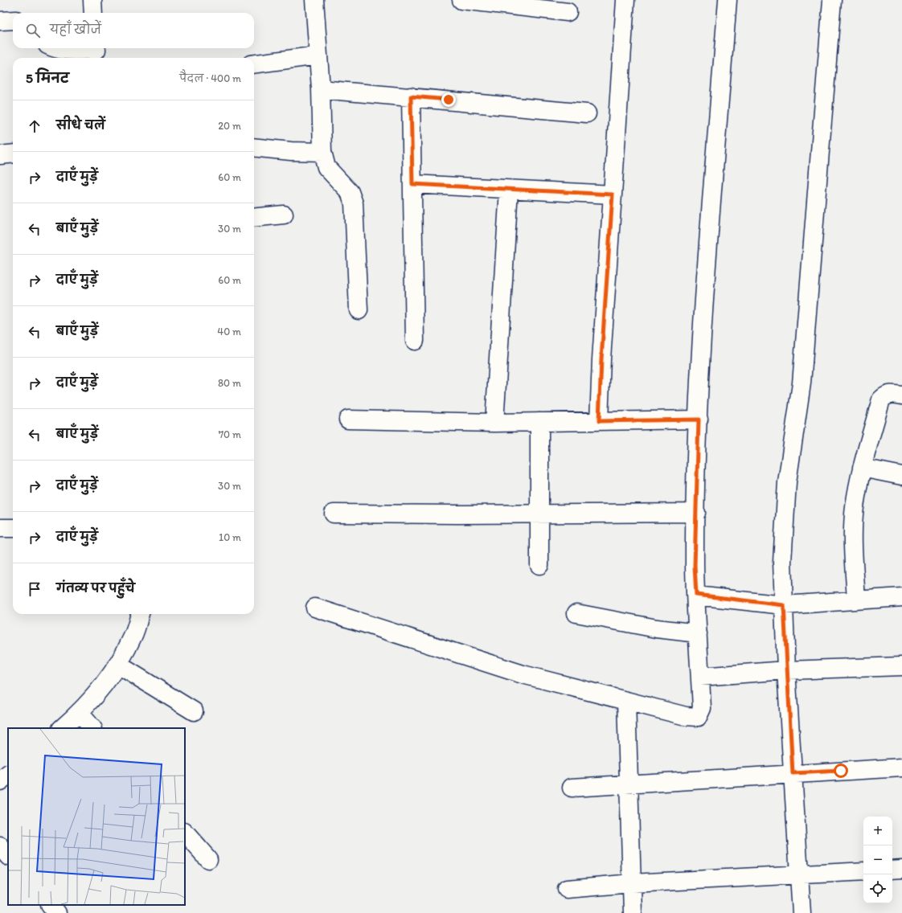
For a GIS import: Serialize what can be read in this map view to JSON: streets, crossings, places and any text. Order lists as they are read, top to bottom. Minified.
{"page":{"search":"यहाँ खोजें","heading":["5 मिनट","पैदल · 400 m"],"list":[["सीधे चलें","20 m"],["दाएँ मुड़ें","60 m"],["बाएँ मुड़ें","30 m"],["दाएँ मुड़ें","60 m"],["बाएँ मुड़ें","40 m"],["दाएँ मुड़ें","80 m"],["बाएँ मुड़ें","70 m"],["दाएँ मुड़ें","30 m"],["दाएँ मुड़ें","10 m"],"गंतव्य पर पहुँचे"],"map_buttons":["+","−"]}}
